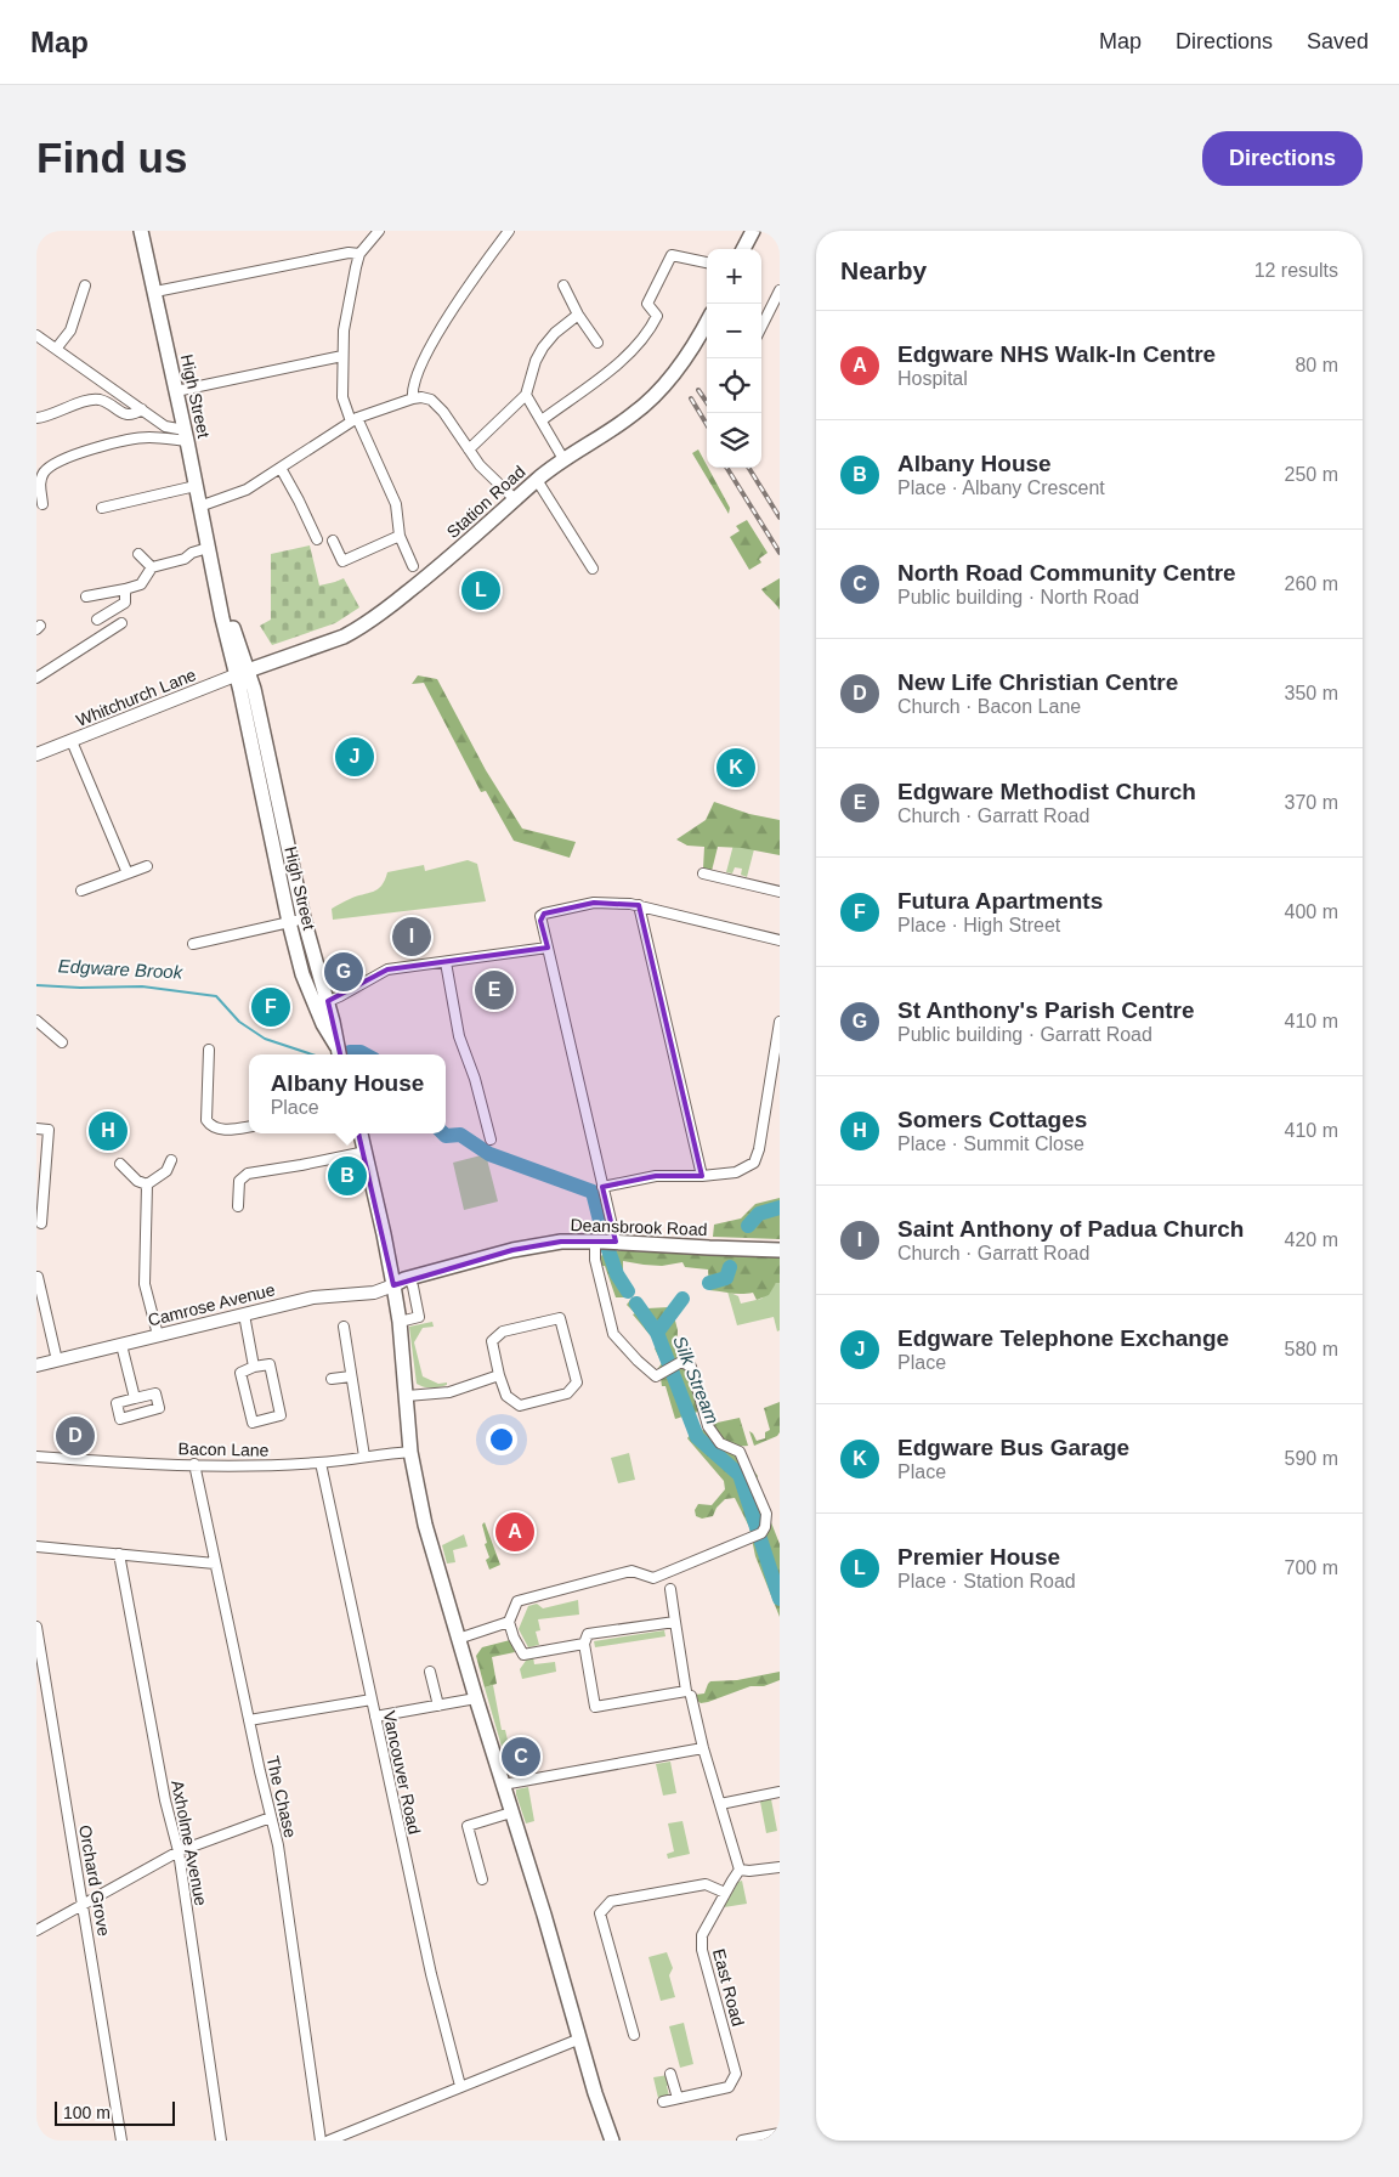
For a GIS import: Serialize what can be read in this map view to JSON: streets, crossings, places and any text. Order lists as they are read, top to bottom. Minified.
{"streets":{"main road":["High Street","Station Road","Deansbrook Road"],"street":["Whitchurch Lane","Camrose Avenue","Bacon Lane","Vancouver Road","The Chase","Axholme Avenue","Orchard Grove","East Road"]},"crossings":[["High Street","Station Road"],["High Street","Whitchurch Lane"],["Station Road","Whitchurch Lane"],["Deansbrook Road","Camrose Avenue"],["Bacon Lane","Vancouver Road"],["Bacon Lane","The Chase"]],"water":["Edgware Brook","Silk Stream"],"scale_bar":"100 m","page":{"header":"Map","nav":["Map","Directions","Saved"],"buttons":"Directions","title":"Find us","heading":["Nearby","12 results"],"map_buttons":["+","−"],"list":[{"mark":"A","name":"Edgware NHS Walk-In Centre","note":"Hospital","value":"80 m"},{"mark":"B","name":"Albany House","note":"Place · Albany Crescent","value":"250 m"},{"mark":"C","name":"North Road Community Centre","note":"Public building · North Road","value":"260 m"},{"mark":"D","name":"New Life Christian Centre","note":"Church · Bacon Lane","value":"350 m"},{"mark":"E","name":"Edgware Methodist Church","note":"Church · Garratt Road","value":"370 m"},{"mark":"F","name":"Futura Apartments","note":"Place · High Street","value":"400 m"},{"mark":"G","name":"St Anthony's Parish Centre","note":"Public building · Garratt Road","value":"410 m"},{"mark":"H","name":"Somers Cottages","note":"Place · Summit Close","value":"410 m"},{"mark":"I","name":"Saint Anthony of Padua Church","note":"Church · Garratt Road","value":"420 m"},{"mark":"J","name":"Edgware Telephone Exchange","note":"Place","value":"580 m"},{"mark":"K","name":"Edgware Bus Garage","note":"Place","value":"590 m"},{"mark":"L","name":"Premier House","note":"Place · Station Road","value":"700 m"}],"pins":["L","J","K","I","G","E","F","H","B","D","A","C"],"popup":["Albany House","Place"],"scale":"100 m"}}
